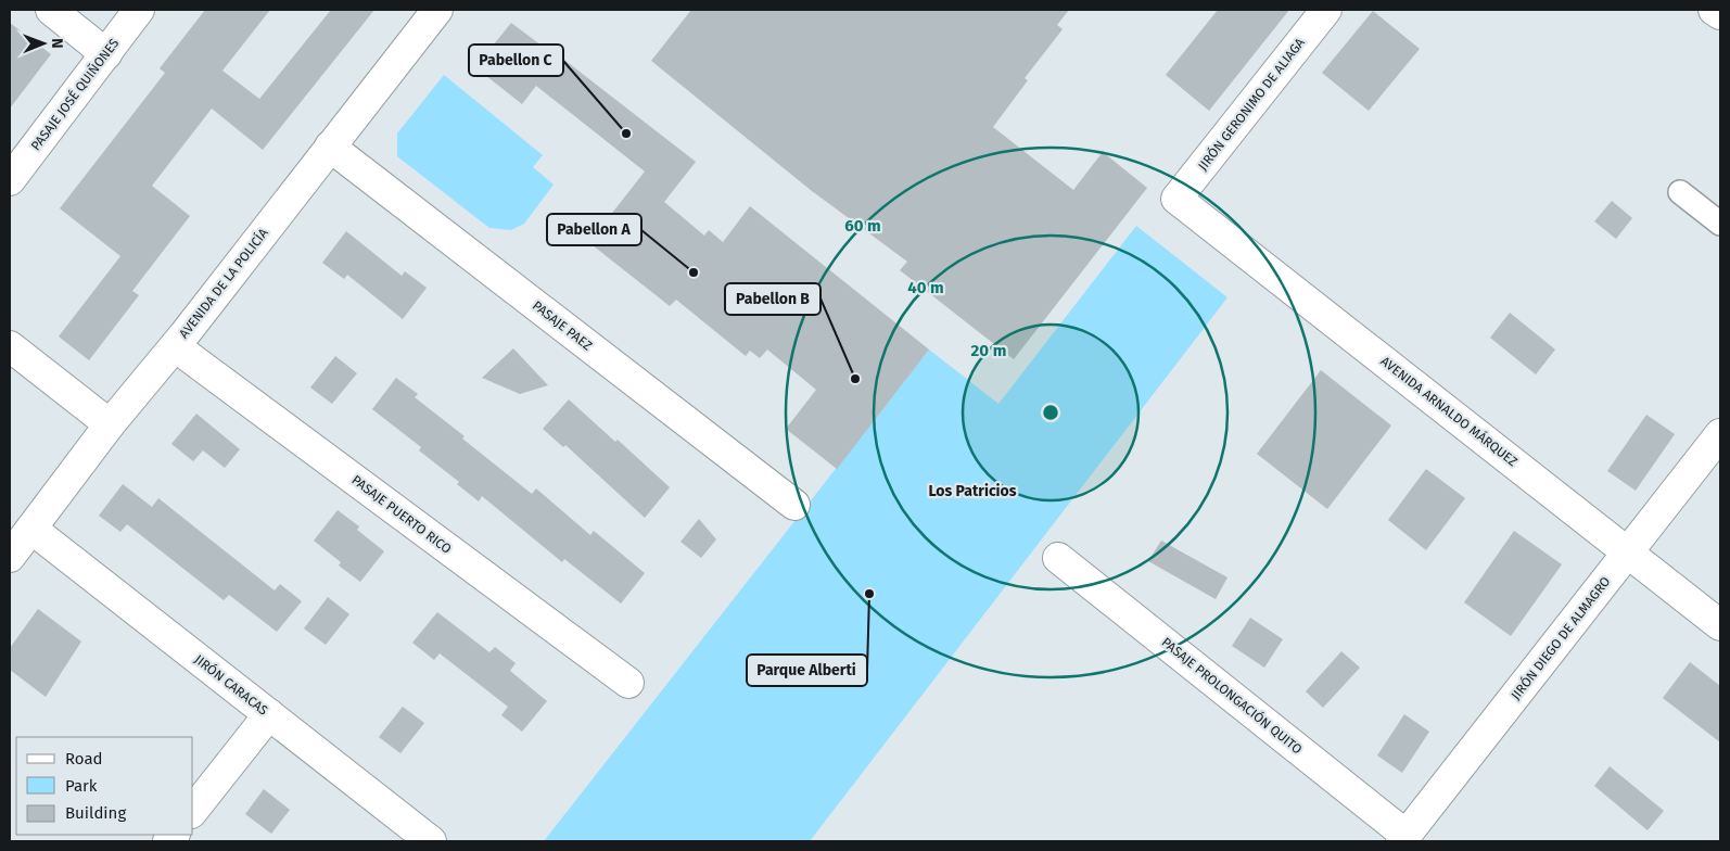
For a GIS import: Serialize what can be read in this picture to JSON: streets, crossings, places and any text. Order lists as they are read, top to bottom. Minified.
{"streets":{"street":["PASAJE JOSÉ QUIÑONES","JIRÓN GERONIMO DE ALIAGA","AVENIDA DE LA POLICÍA","PASAJE PAEZ","AVENIDA ARNALDO MÁRQUEZ","PASAJE PUERTO RICO","JIRÓN DIEGO DE ALMAGRO","JIRÓN CARACAS","PASAJE PROLONGACIÓN QUITO"]},"crossings":[["JIRÓN GERONIMO DE ALIAGA","AVENIDA ARNALDO MÁRQUEZ"],["AVENIDA DE LA POLICÍA","PASAJE PAEZ"],["AVENIDA DE LA POLICÍA","PASAJE PUERTO RICO"],["AVENIDA DE LA POLICÍA","JIRÓN CARACAS"],["AVENIDA ARNALDO MÁRQUEZ","JIRÓN DIEGO DE ALMAGRO"],["JIRÓN DIEGO DE ALMAGRO","PASAJE PROLONGACIÓN QUITO"]],"districts":["Los Patricios"],"places":["Pabellon C","Pabellon A","Pabellon B","Parque Alberti"],"legend":["Road","Park","Building"],"north":"right","rings":["60 m","40 m","20 m"]}
